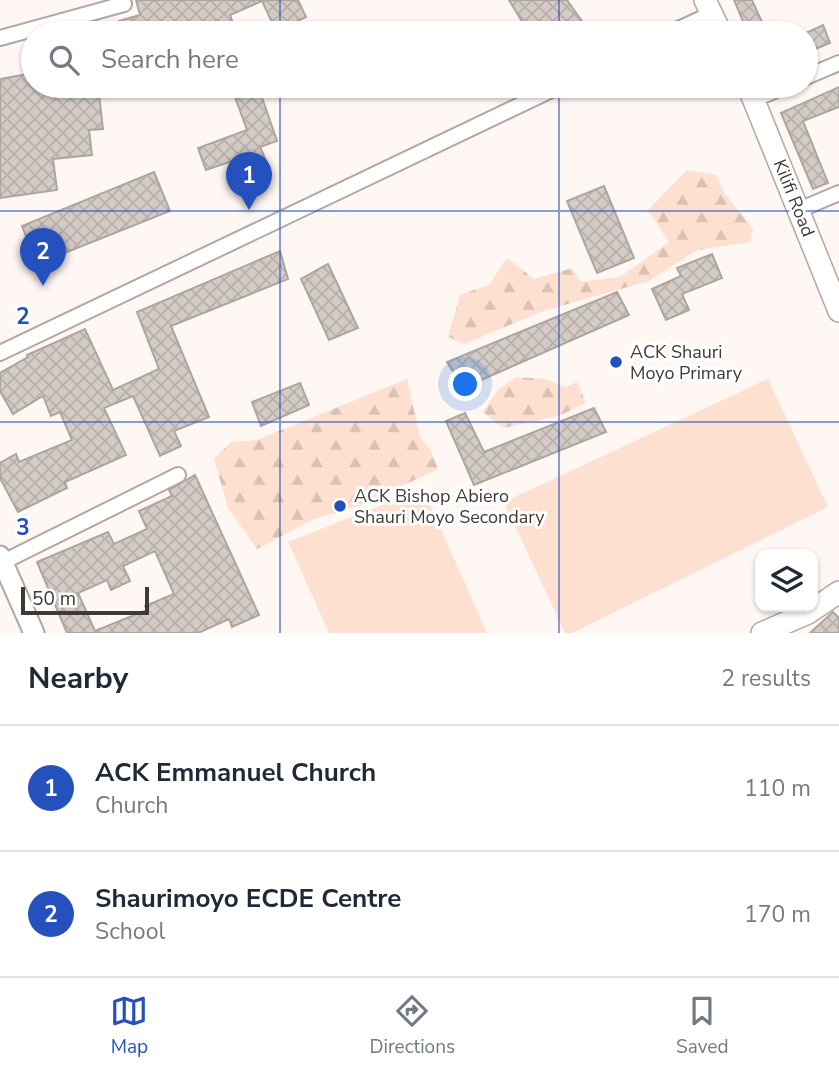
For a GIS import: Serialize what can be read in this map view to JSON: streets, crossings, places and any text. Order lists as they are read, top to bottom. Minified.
{"streets":{"main road":["Kilifi Road"]},"places":["ACK Shauri Moyo Primary","ACK Bishop Abiero Shauri Moyo Secondary"],"scale_bar":"50 m","page":{"search":"Search here","pins":["1","2"],"scale":"50 m","heading":["Nearby","2 results"],"list":[{"mark":"1","name":"ACK Emmanuel Church","note":"Church","value":"110 m"},{"mark":"2","name":"Shaurimoyo ECDE Centre","note":"School","value":"170 m"}],"nav":["Map","Directions","Saved"]},"grid":{"rows":["2","3"]}}
